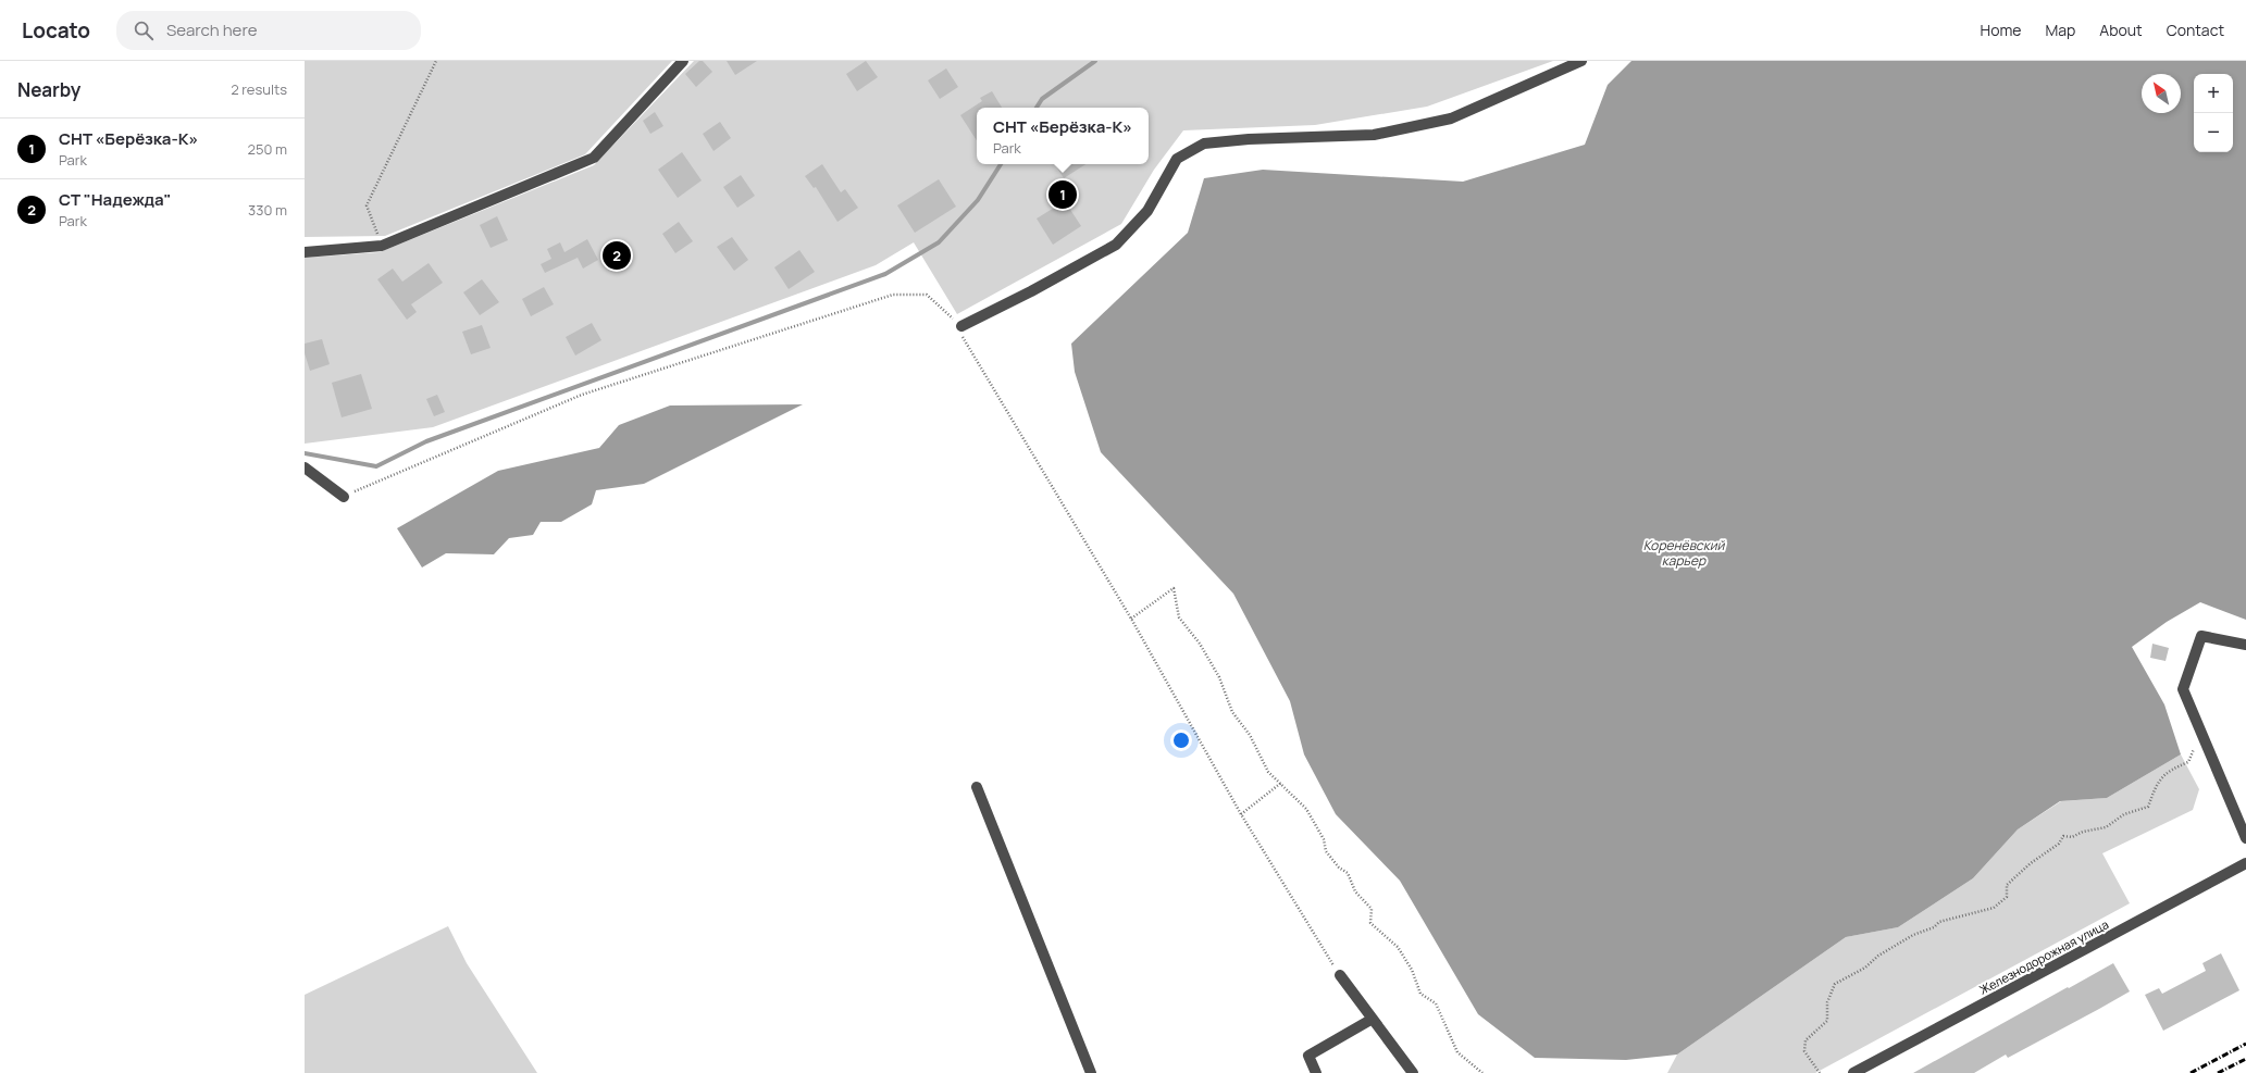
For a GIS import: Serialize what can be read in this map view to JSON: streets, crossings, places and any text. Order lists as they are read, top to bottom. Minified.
{"streets":{"street":["Железнодорожная улица"]},"water":["Коренёвский карьер"],"north":"top left","page":{"header":"Locato","search":"Search here","nav":["Home","Map","About","Contact"],"heading":["Nearby","2 results"],"map_buttons":["+","−"],"popup":["СНТ «Берёзка-К»","Park"],"list":[{"mark":"1","name":"СНТ «Берёзка-К»","note":"Park","value":"250 m"},{"mark":"2","name":"СТ \"Надежда\"","note":"Park","value":"330 m"}],"pins":["1","2"]}}
